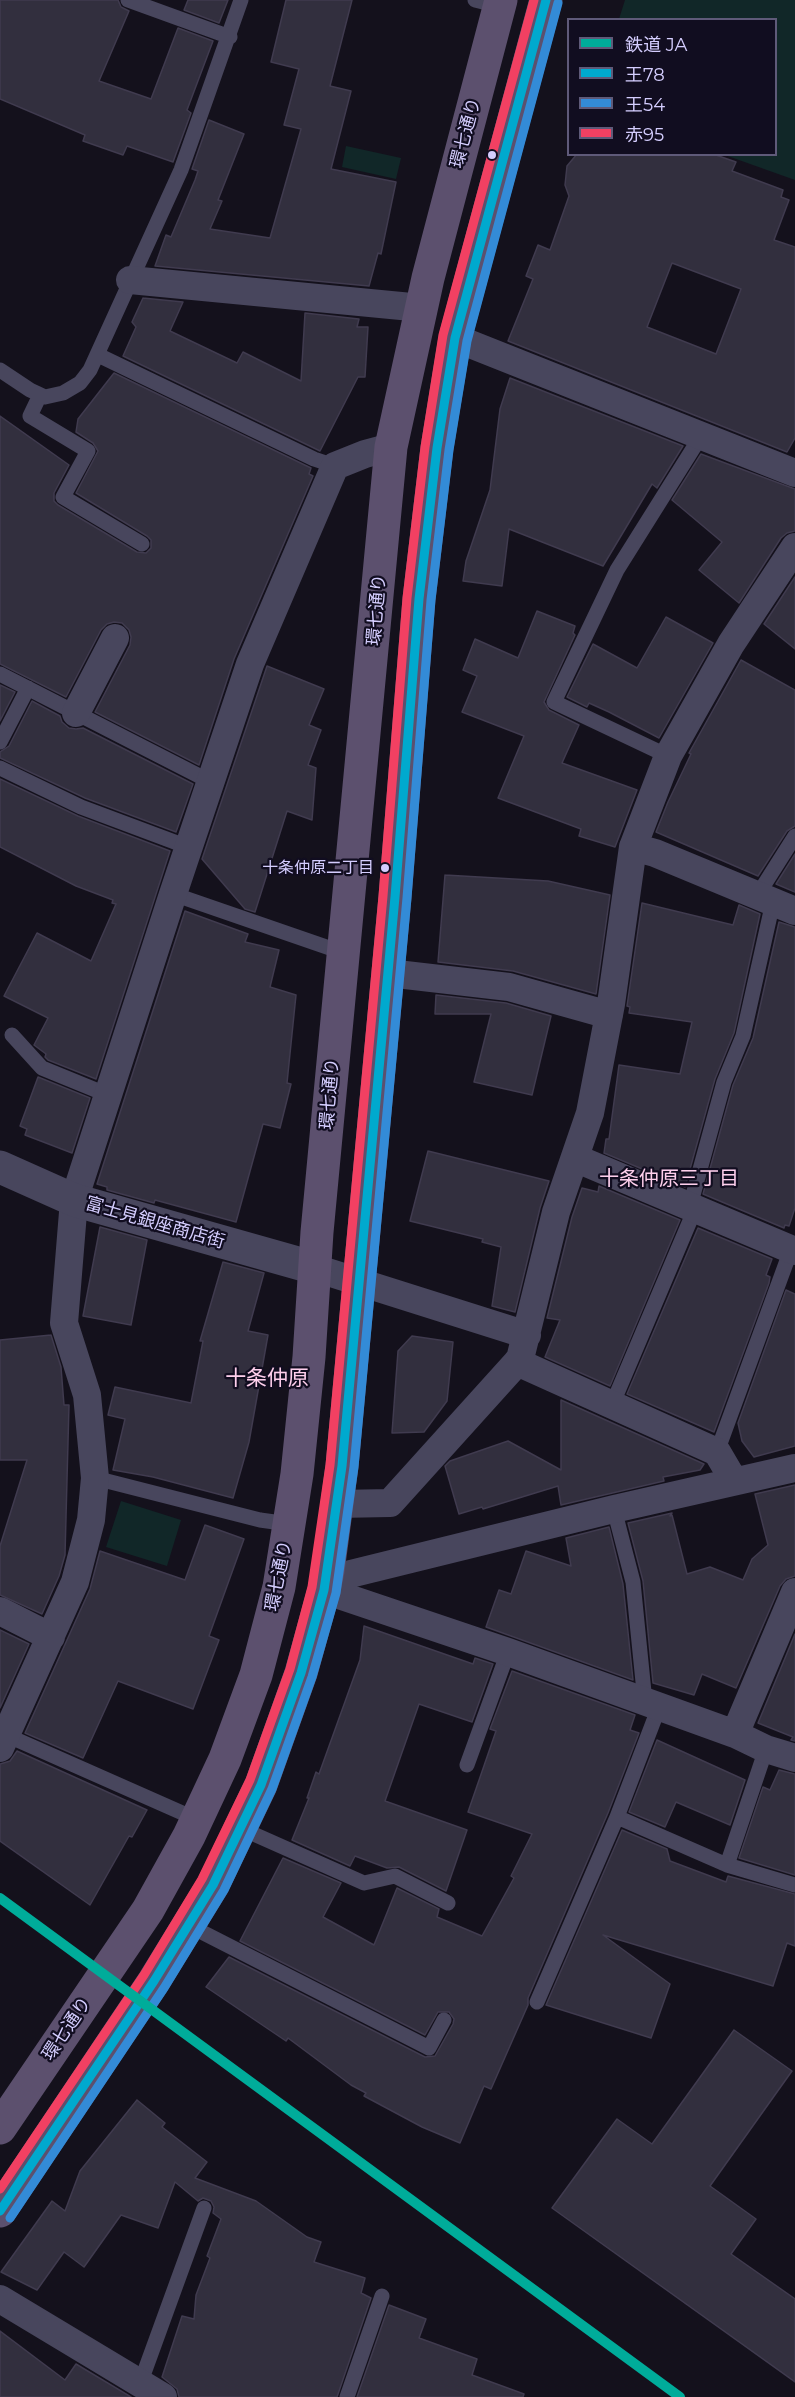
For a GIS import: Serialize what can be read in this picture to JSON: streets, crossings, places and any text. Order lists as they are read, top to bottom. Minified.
{"streets":{"main road":["環七通り"],"street":["富士見銀座商店街"]},"crossings":[["環七通り","富士見銀座商店街"]],"districts":["十条仲原三丁目","十条仲原"],"places":["十条仲原二丁目"],"lines":["transit line 王78","transit line 赤95","transit line 王54","rail line JA"],"legend":["鉄道 JA","王78","王54","赤95"]}
